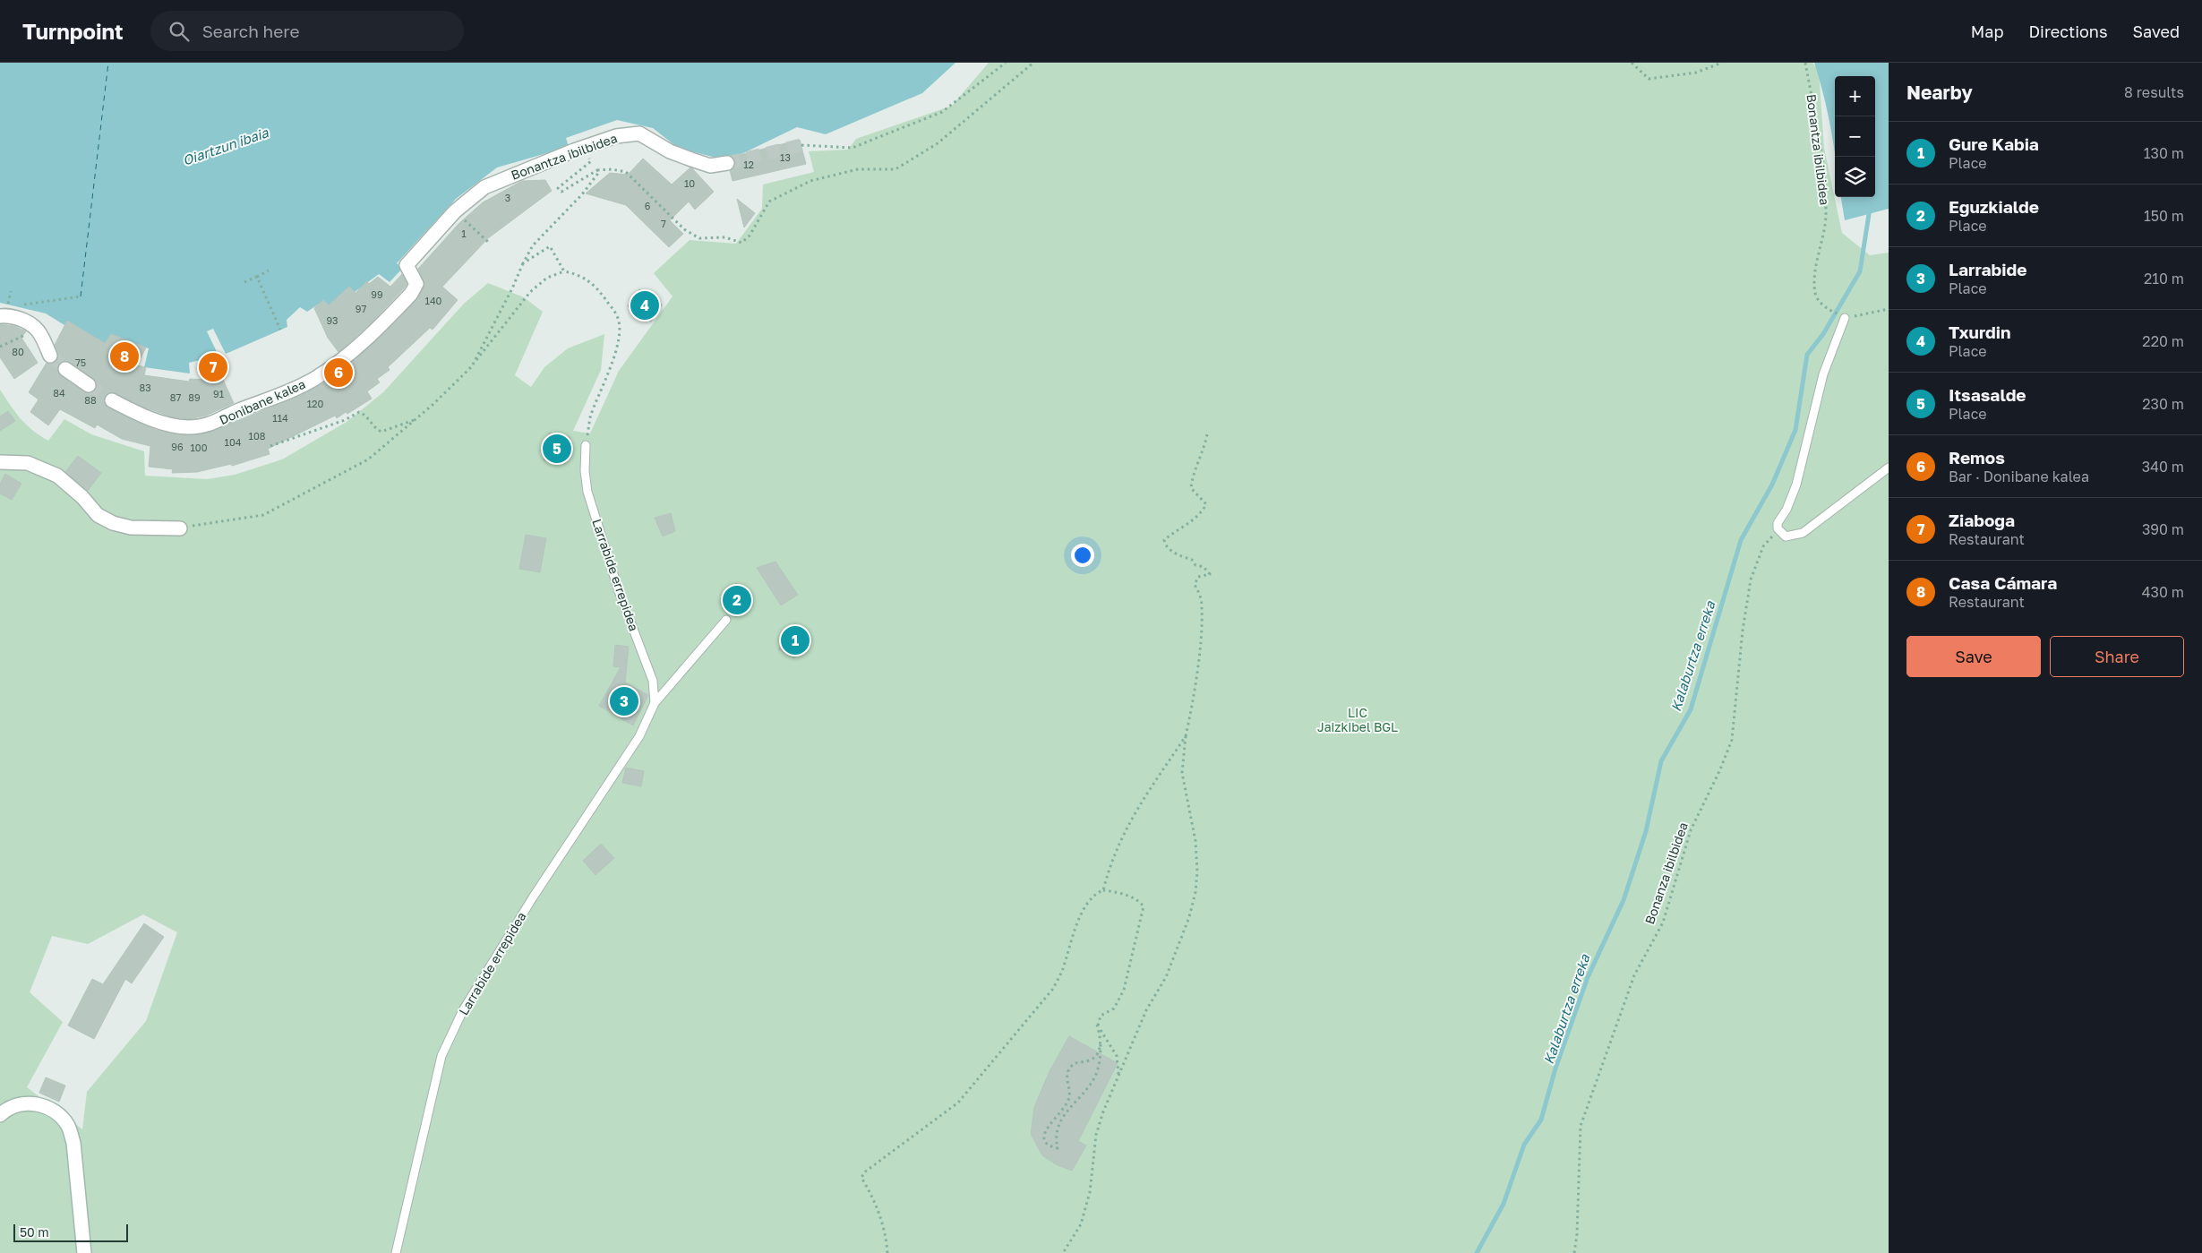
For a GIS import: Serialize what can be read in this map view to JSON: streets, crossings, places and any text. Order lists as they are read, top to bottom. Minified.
{"streets":{"street":["Bonantza ibilbidea","Donibane kalea"],"lane":["Larrabide errepidea"],"path":["Bonanza ibilbidea"]},"crossings":[["Bonantza ibilbidea","Donibane kalea"]],"water":["Oiartzun ibaia","Kalaburtza erreka"],"parks":["LIC Jaizkibel BGL"],"house_numbers":["13","12","10","3","6","7","1","99","140","97","93","80","75","83","84","91","87","89","88","120","114","108","104","96","100"],"scale_bar":"50 m","page":{"header":"Turnpoint","search":"Search here","nav":["Map","Directions","Saved"],"heading":["Nearby","8 results"],"map_buttons":["+","−"],"list":[{"mark":"1","name":"Gure Kabia","note":"Place","value":"130 m"},{"mark":"2","name":"Eguzkialde","note":"Place","value":"150 m"},{"mark":"3","name":"Larrabide","note":"Place","value":"210 m"},{"mark":"4","name":"Txurdin","note":"Place","value":"220 m"},{"mark":"5","name":"Itsasalde","note":"Place","value":"230 m"},{"mark":"6","name":"Remos","note":"Bar · Donibane kalea","value":"340 m"},{"mark":"7","name":"Ziaboga","note":"Restaurant","value":"390 m"},{"mark":"8","name":"Casa Cámara","note":"Restaurant","value":"430 m"}],"pins":["4","8","7","6","5","2","1","3"],"buttons":["Save","Share"],"scale":"50 m"}}
